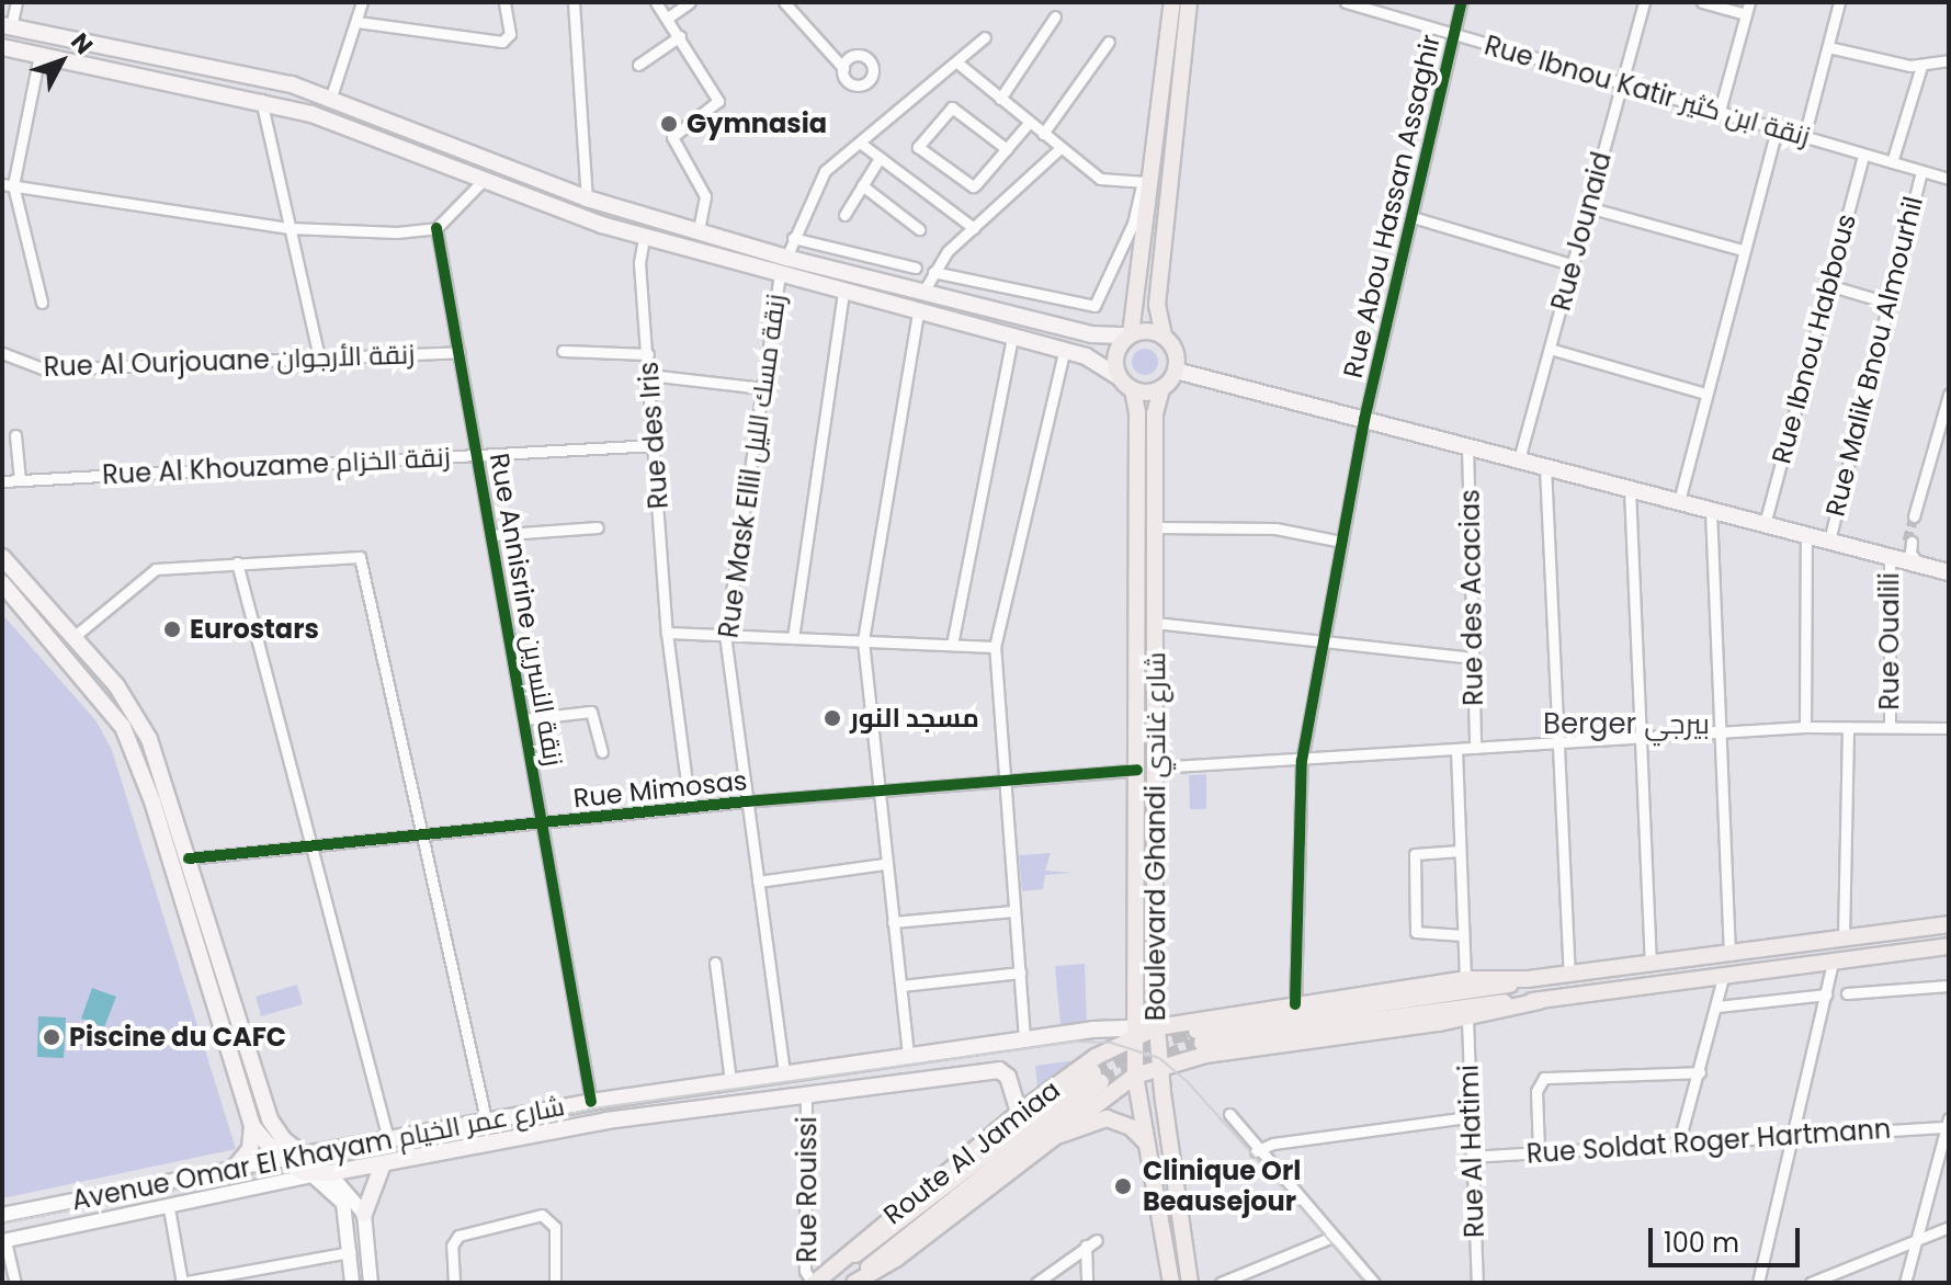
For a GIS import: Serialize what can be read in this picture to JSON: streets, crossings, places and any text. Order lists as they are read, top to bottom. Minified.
{"streets":{"main road":["Boulevard Ghandi شارع غاندي","Route Al Jamiaa","Avenue Omar El Khayam شارع عمر الخيام"],"street":["Rue Ibnou Katir زنقة ابن كثير","Rue Abou Hassan Assaghir","Rue Jounaid","Rue Ibnou Habbous","Rue Malik Bnou Almourhil","Rue Al Ourjouane زنقة الأرجوان","Rue des Iris","Rue Al Khouzame زنقة الخزام","Rue Mask Ellil زنقة مسك الليل","Rue des Acacias","Rue Annisrine زنقة النسرين","Rue Oualili","Rue Mimosas","Rue Soldat Roger Hartmann","Rue Al Hatimi","Rue Rouissi"]},"crossings":[["Rue Ibnou Katir زنقة ابن كثير","Rue Abou Hassan Assaghir"],["Rue Ibnou Katir زنقة ابن كثير","Rue Jounaid"],["Rue Ibnou Katir زنقة ابن كثير","Rue Ibnou Habbous"],["Rue Ibnou Katir زنقة ابن كثير","Rue Malik Bnou Almourhil"],["Rue Abou Hassan Assaghir","Rue Mimosas"],["Rue Abou Hassan Assaghir","Route Al Jamiaa"],["Rue Al Ourjouane زنقة الأرجوان","Rue Annisrine زنقة النسرين"],["Rue des Iris","Rue Al Khouzame زنقة الخزام"],["Rue des Iris","Rue Mimosas"],["Rue Al Khouzame زنقة الخزام","Rue Annisrine زنقة النسرين"],["Rue Mask Ellil زنقة مسك الليل","Rue Mimosas"],["Rue Mask Ellil زنقة مسك الليل","Avenue Omar El Khayam شارع عمر الخيام"],["Rue des Acacias","Rue Mimosas"],["Rue Annisrine زنقة النسرين","Rue Mimosas"],["Rue Annisrine زنقة النسرين","Avenue Omar El Khayam شارع عمر الخيام"],["Rue Oualili","Rue Mimosas"],["Rue Mimosas","Boulevard Ghandi شارع غاندي"],["Boulevard Ghandi شارع غاندي","Route Al Jamiaa"],["Boulevard Ghandi شارع غاندي","Avenue Omar El Khayam شارع عمر الخيام"],["Rue Soldat Roger Hartmann","Rue Al Hatimi"],["Rue Al Hatimi","Route Al Jamiaa"],["Route Al Jamiaa","Avenue Omar El Khayam شارع عمر الخيام"],["Route Al Jamiaa","Rue Rouissi"],["Avenue Omar El Khayam شارع عمر الخيام","Rue Rouissi"]],"districts":["Berger بيرجي"],"places":["Gymnasia","Eurostars","مسجد النور","Piscine du CAFC","Clinique Orl Beausejour"],"scale_bar":"100 m","north":"top right"}
